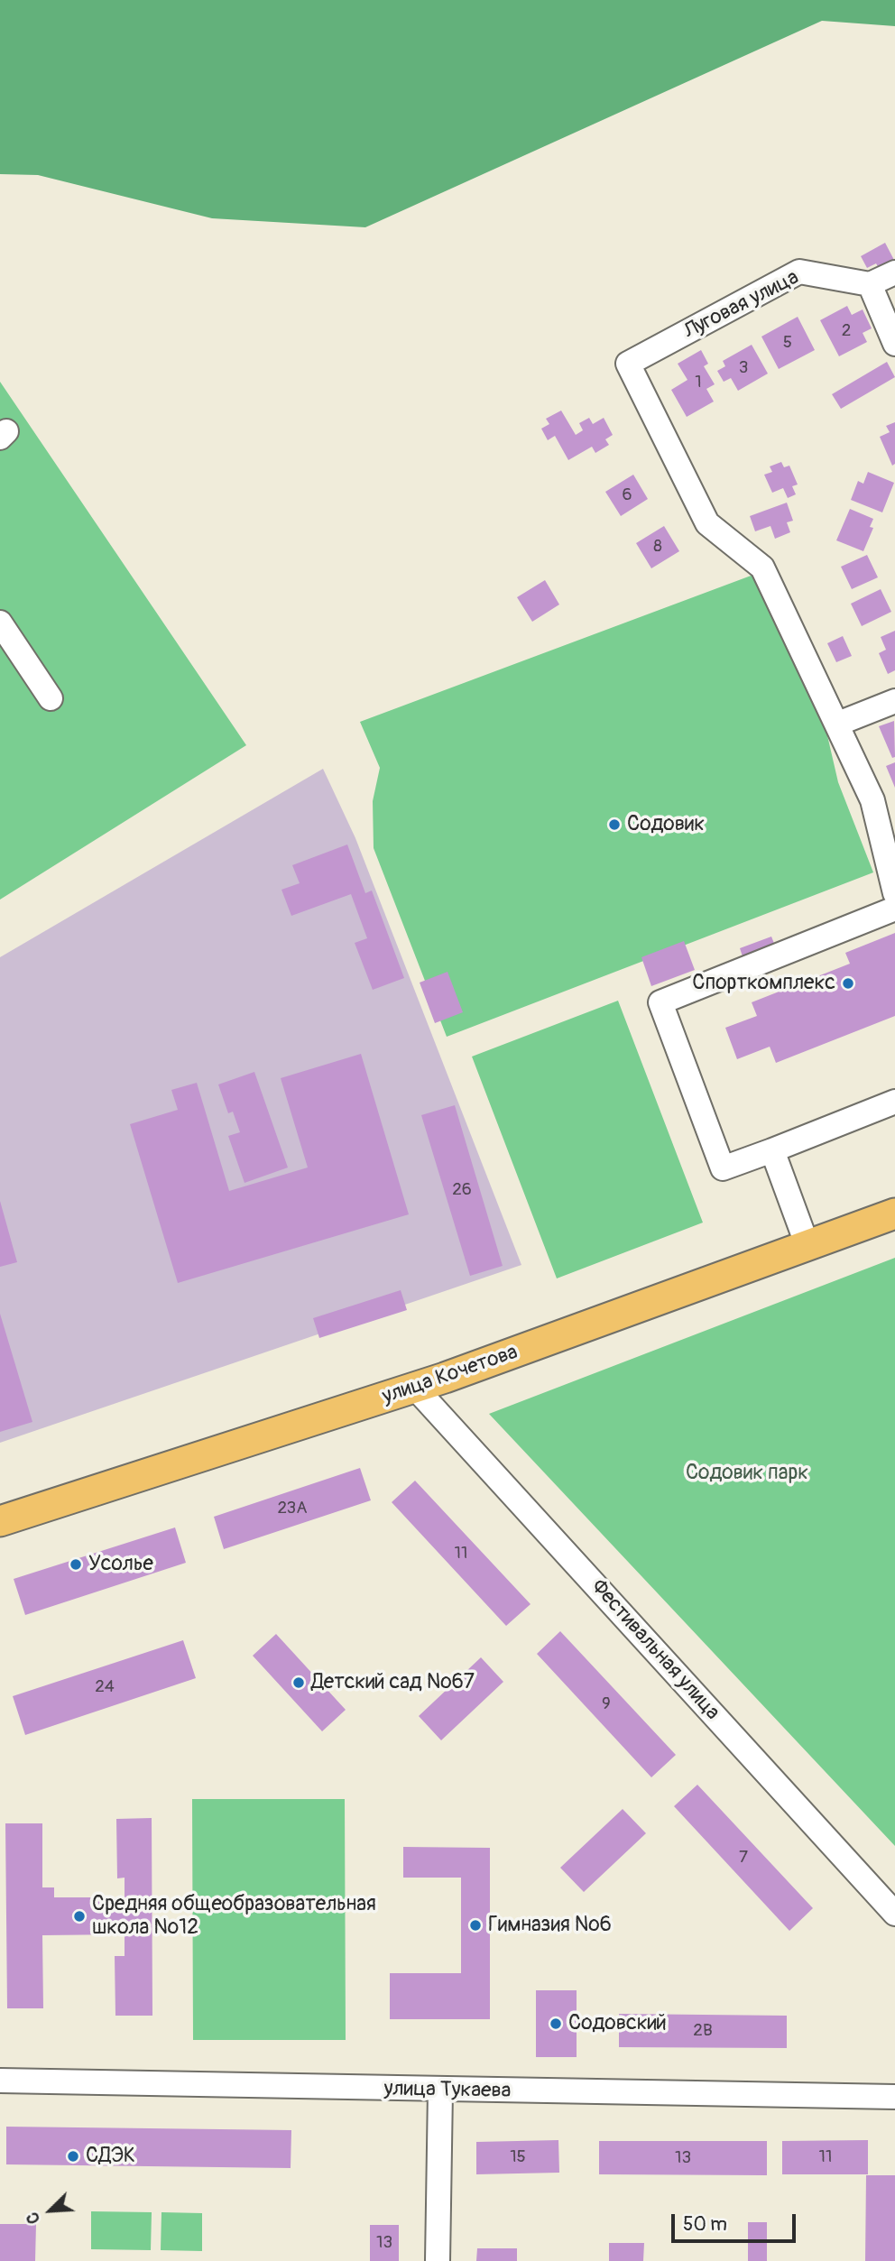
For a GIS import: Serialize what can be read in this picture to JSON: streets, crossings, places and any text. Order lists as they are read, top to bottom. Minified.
{"streets":{"main road":["улица Кочетова"],"street":["Луговая улица","Фестивальная улица","улица Тукаева"]},"crossings":[["улица Кочетова","Фестивальная улица"]],"parks":["Содовик парк"],"places":["Содовик","Спорткомплекс","Усолье","Детский сад №67","Средняя общеобразовательная школа №12","Гимназия №6","Содовский","СДЭК"],"house_numbers":["2","5","3","1","6","8","26","23А","11","24","9","7","2В","15","11","13","13"],"scale_bar":"50 m","north":"bottom left"}
